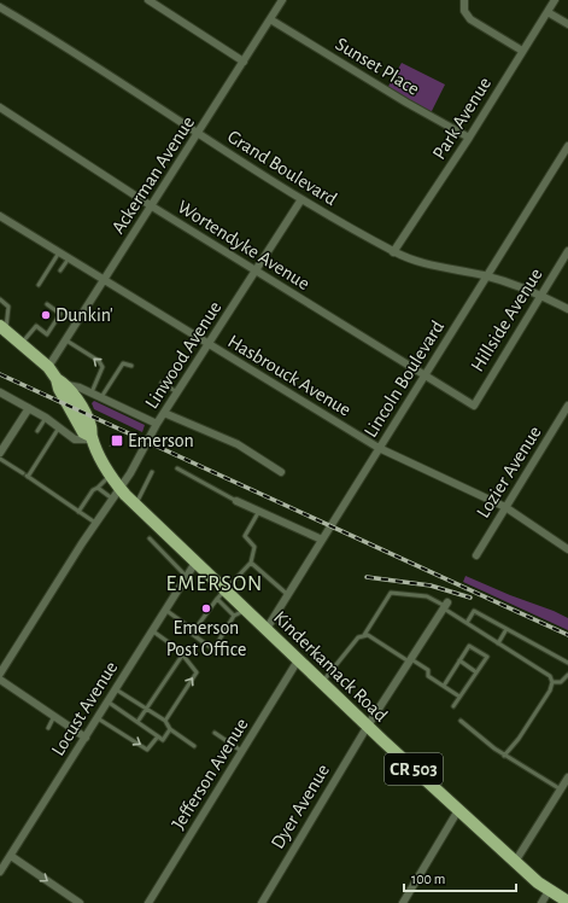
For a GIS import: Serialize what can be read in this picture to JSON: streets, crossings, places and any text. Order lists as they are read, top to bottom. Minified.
{"streets":{"main road":["Kinderkamack Road","CR 503"],"street":["Sunset Place","Park Avenue","Grand Boulevard","Ackerman Avenue","Wortendyke Avenue","Hillside Avenue","Linwood Avenue","Hasbrouck Avenue","Lincoln Boulevard","Lozier Avenue","Locust Avenue","Jefferson Avenue","Dyer Avenue"]},"crossings":[["Sunset Place","Park Avenue"],["Sunset Place","Ackerman Avenue"],["Park Avenue","Grand Boulevard"],["Grand Boulevard","Ackerman Avenue"],["Grand Boulevard","Hillside Avenue"],["Grand Boulevard","Linwood Avenue"],["Grand Boulevard","Lincoln Boulevard"],["Ackerman Avenue","Wortendyke Avenue"],["Ackerman Avenue","Hasbrouck Avenue"],["Ackerman Avenue","Kinderkamack Road"],["Wortendyke Avenue","Hillside Avenue"],["Wortendyke Avenue","Linwood Avenue"],["Wortendyke Avenue","Lincoln Boulevard"],["Linwood Avenue","Hasbrouck Avenue"],["Linwood Avenue","Kinderkamack Road"],["Hasbrouck Avenue","Lincoln Boulevard"],["Hasbrouck Avenue","Lozier Avenue"],["Lincoln Boulevard","Kinderkamack Road"],["Kinderkamack Road","Locust Avenue"],["Kinderkamack Road","Jefferson Avenue"],["Kinderkamack Road","Dyer Avenue"]],"districts":["EMERSON"],"places":{"other":["Dunkin'","Emerson Post Office"],"transit":["Emerson"]},"scale_bar":"100 m"}
